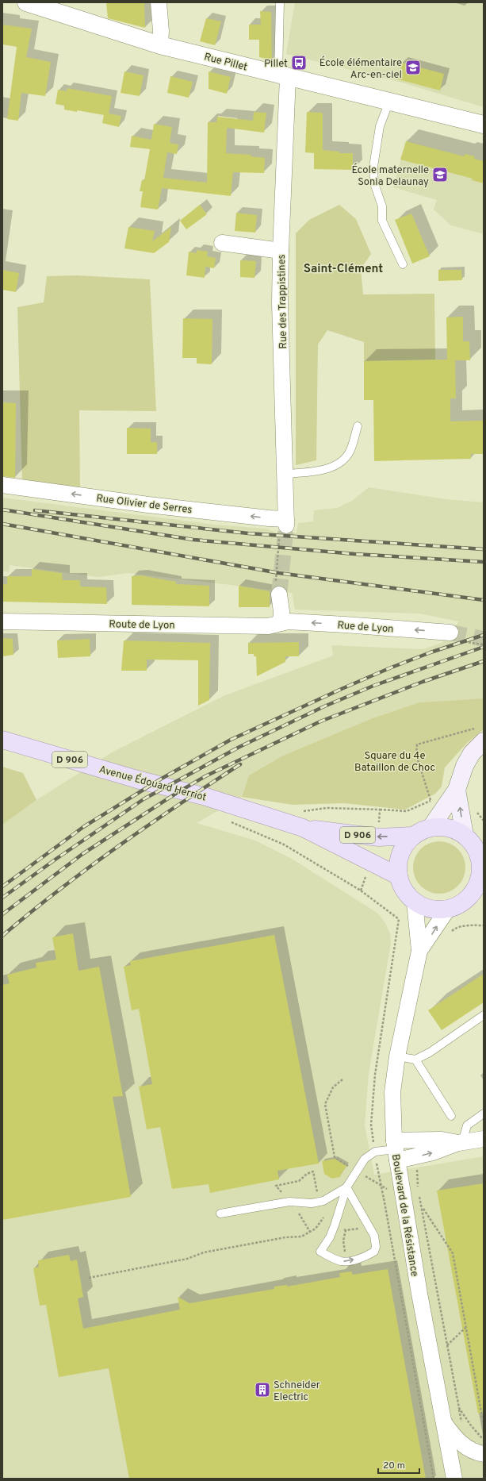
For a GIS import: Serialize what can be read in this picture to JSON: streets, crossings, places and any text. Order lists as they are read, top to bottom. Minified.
{"streets":{"main road":["D 906","Avenue Édouard Herriot"],"street":["Rue Pillet","Rue des Trappistines","Rue Olivier de Serres","Route de Lyon","Rue de Lyon","Boulevard de la Résistance"]},"crossings":[["Rue Pillet","Rue des Trappistines"],["Rue des Trappistines","Rue Olivier de Serres"],["Route de Lyon","Rue de Lyon"],["Avenue Édouard Herriot","Boulevard de la Résistance"]],"one_way":["Rue Olivier de Serres","Rue de Lyon"],"districts":["Saint-Clément"],"parks":["Square du 4e Bataillon de Choc"],"places":{"bus stop":["Pillet"],"school or university":["École élémentaire Arc-en-ciel","École maternelle Sonia Delaunay"],"building":["Schneider Electric"]},"scale_bar":"20 m"}
